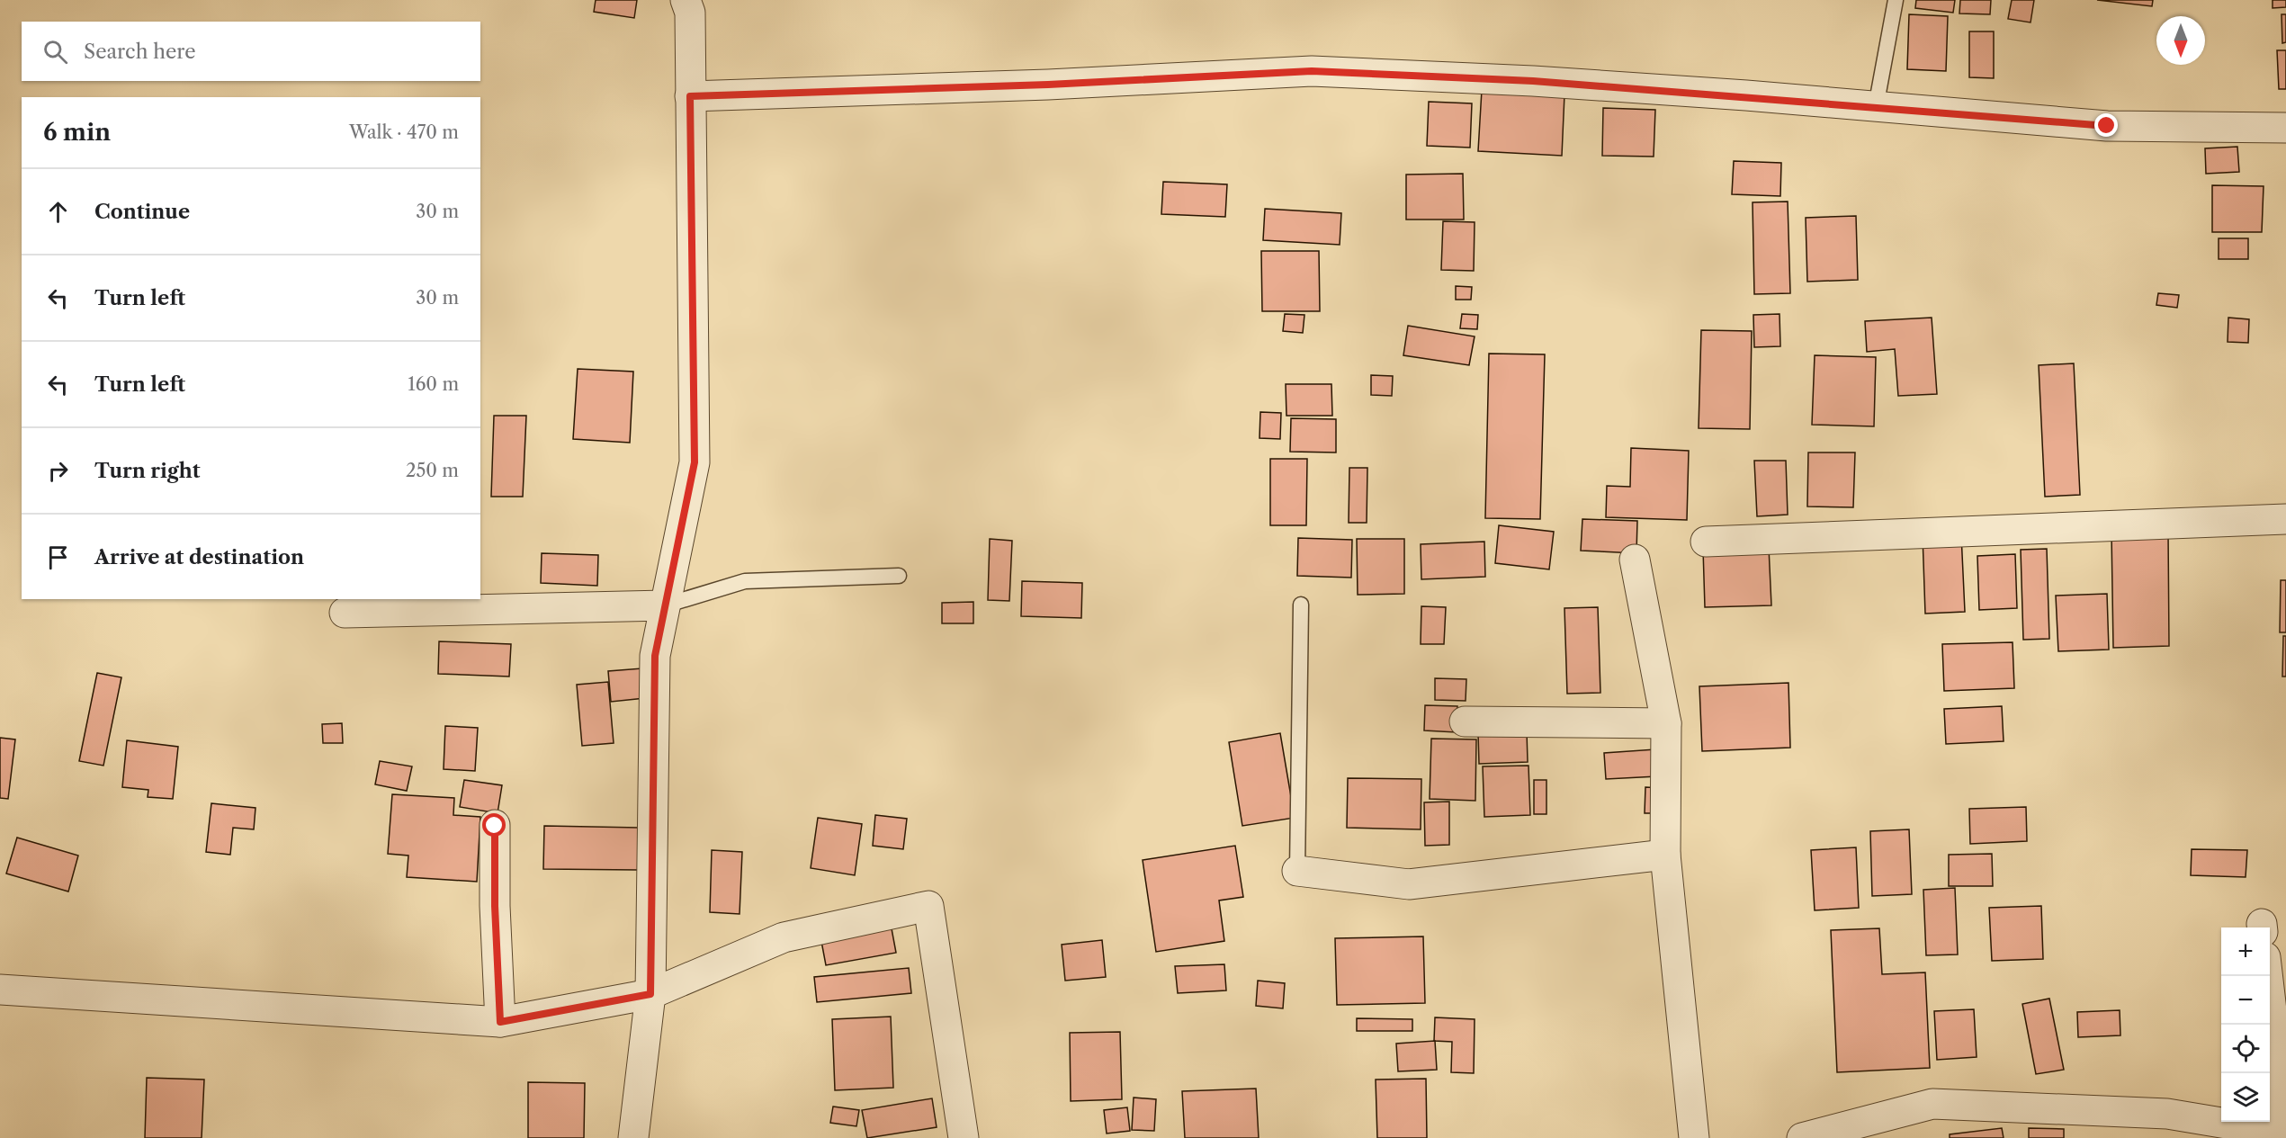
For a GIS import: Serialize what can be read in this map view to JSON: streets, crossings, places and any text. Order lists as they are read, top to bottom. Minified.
{"north":"bottom","page":{"search":"Search here","heading":["6 min","Walk · 470 m"],"list":[["Continue","30 m"],["Turn left","30 m"],["Turn left","160 m"],["Turn right","250 m"],"Arrive at destination"],"map_buttons":["+","−"]}}
